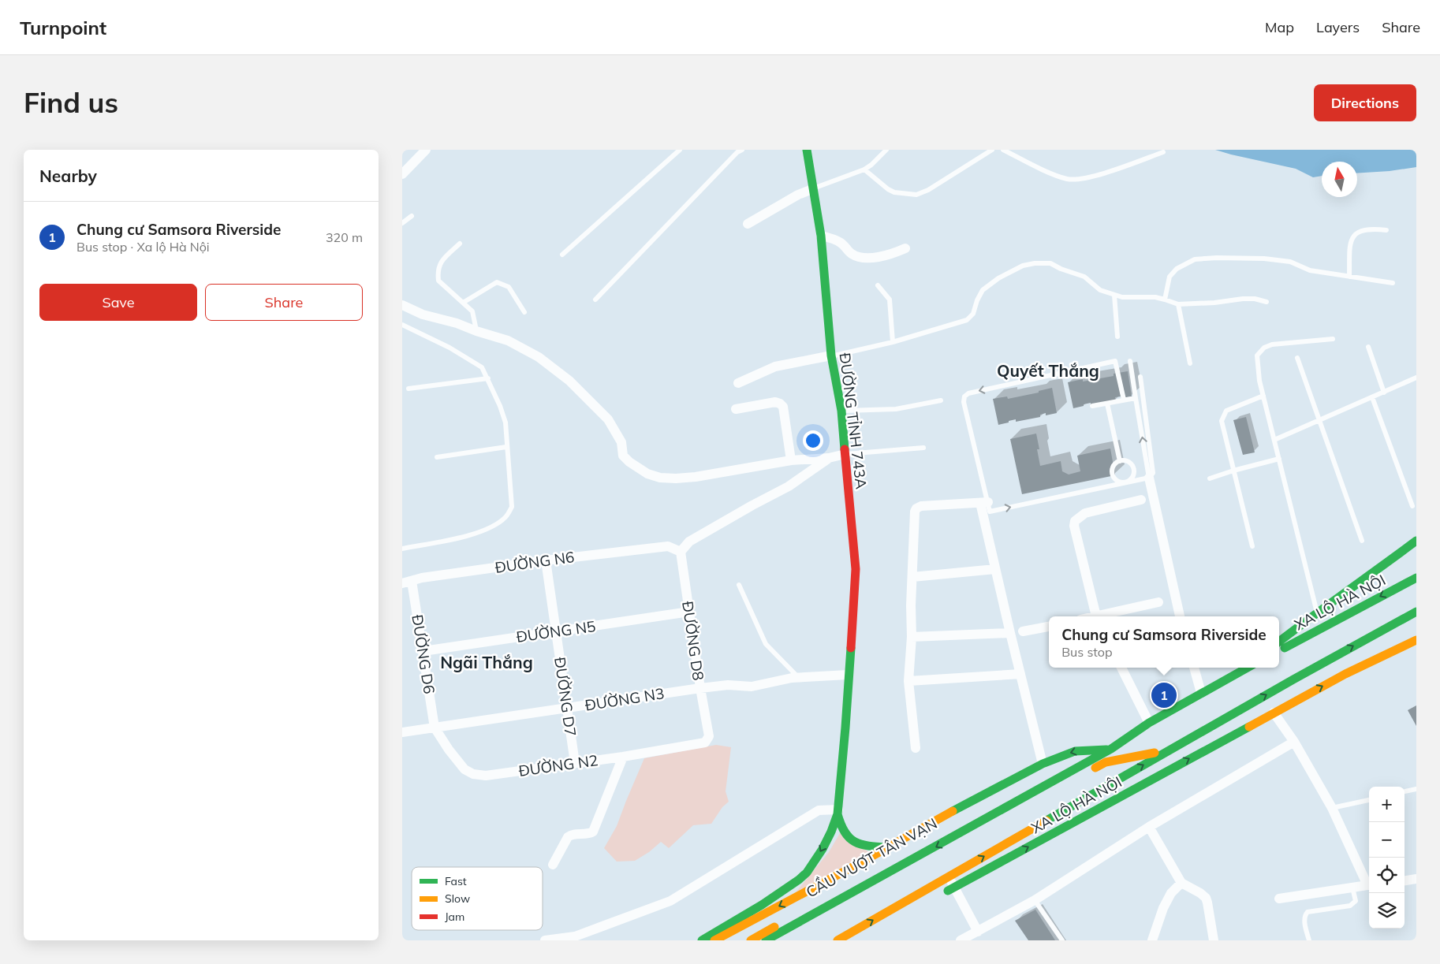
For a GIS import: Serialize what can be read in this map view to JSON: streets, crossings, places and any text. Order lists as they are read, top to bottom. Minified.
{"streets":{"main road":["ĐƯỜNG TỈNH 743A","XA LỘ HÀ NỘI","CẦU VƯỢT TÂN VẠN"],"street":["ĐƯỜNG N6","ĐƯỜNG N5","ĐƯỜNG D8","ĐƯỜNG D6","ĐƯỜNG D7","ĐƯỜNG N3","ĐƯỜNG N2"]},"crossings":[["ĐƯỜNG TỈNH 743A","ĐƯỜNG N3"],["ĐƯỜNG N6","ĐƯỜNG D8"],["ĐƯỜNG N6","ĐƯỜNG D6"],["ĐƯỜNG N6","ĐƯỜNG D7"],["XA LỘ HÀ NỘI","CẦU VƯỢT TÂN VẠN"],["ĐƯỜNG N5","ĐƯỜNG D8"],["ĐƯỜNG N5","ĐƯỜNG D6"],["ĐƯỜNG N5","ĐƯỜNG D7"],["ĐƯỜNG D8","ĐƯỜNG N3"],["ĐƯỜNG D8","ĐƯỜNG N2"],["ĐƯỜNG D6","ĐƯỜNG N3"],["ĐƯỜNG D6","ĐƯỜNG N2"],["ĐƯỜNG D7","ĐƯỜNG N3"],["ĐƯỜNG D7","ĐƯỜNG N2"],["ĐƯỜNG N3","ĐƯỜNG N2"]],"districts":["Quyết Thắng","Ngãi Thắng"],"legend":["Fast","Slow","Jam"],"north":"top","page":{"header":"Turnpoint","nav":["Map","Layers","Share"],"buttons":["Directions",["Save","Share"]],"title":"Find us","heading":"Nearby","list":[{"mark":"1","name":"Chung cư Samsora Riverside","note":"Bus stop · Xa lộ Hà Nội","value":"320 m"}],"popup":["Chung cư Samsora Riverside","Bus stop"],"pins":"1","map_buttons":["+","−"]}}
